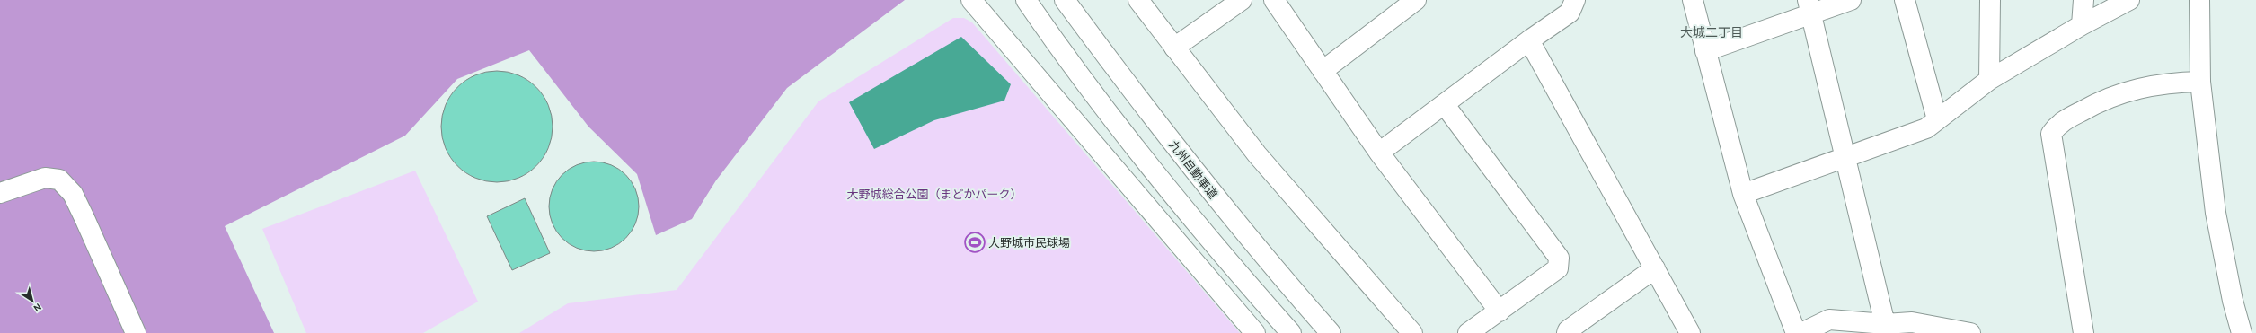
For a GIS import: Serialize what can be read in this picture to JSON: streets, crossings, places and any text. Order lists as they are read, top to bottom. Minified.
{"streets":{"main road":["九州自動車道"]},"districts":["大城二丁目"],"parks":["大野城総合公園（まどかパーク）"],"places":{"sports":["大野城市民球場"]},"north":"bottom right"}
